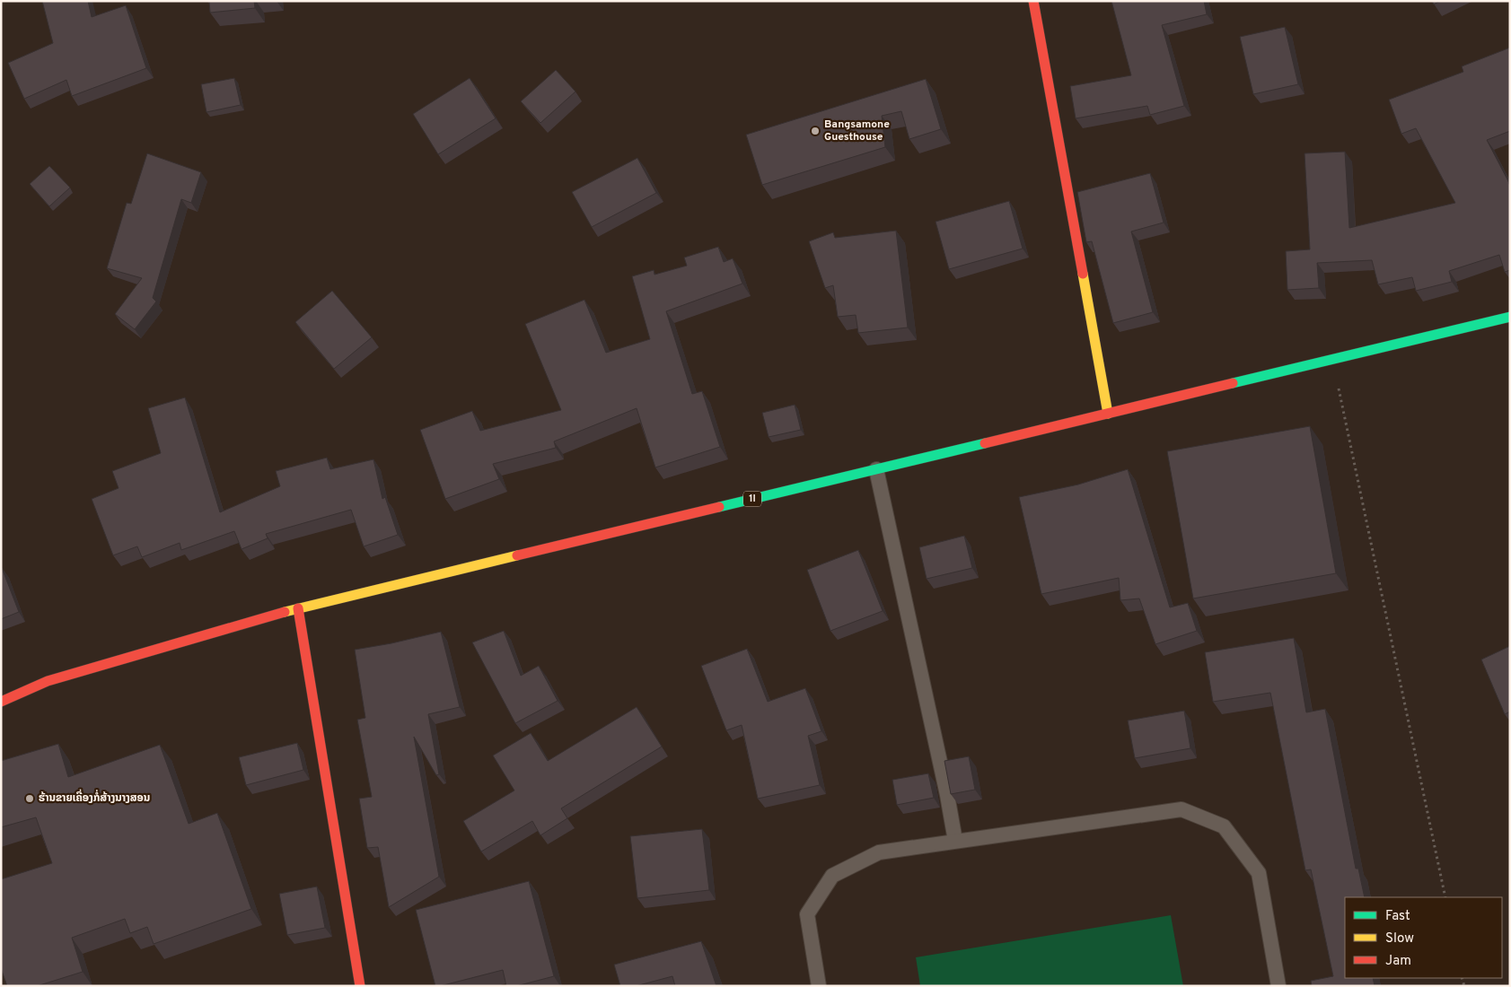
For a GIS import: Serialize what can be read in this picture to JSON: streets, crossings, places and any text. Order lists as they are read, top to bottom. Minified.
{"streets":{"main road":["1I"]},"places":["Bangsamone Guesthouse","ຮ້ານຂາຍເຄື່ອງກໍ່ສ້າງນາງສອນ"],"legend":["Fast","Slow","Jam"]}
